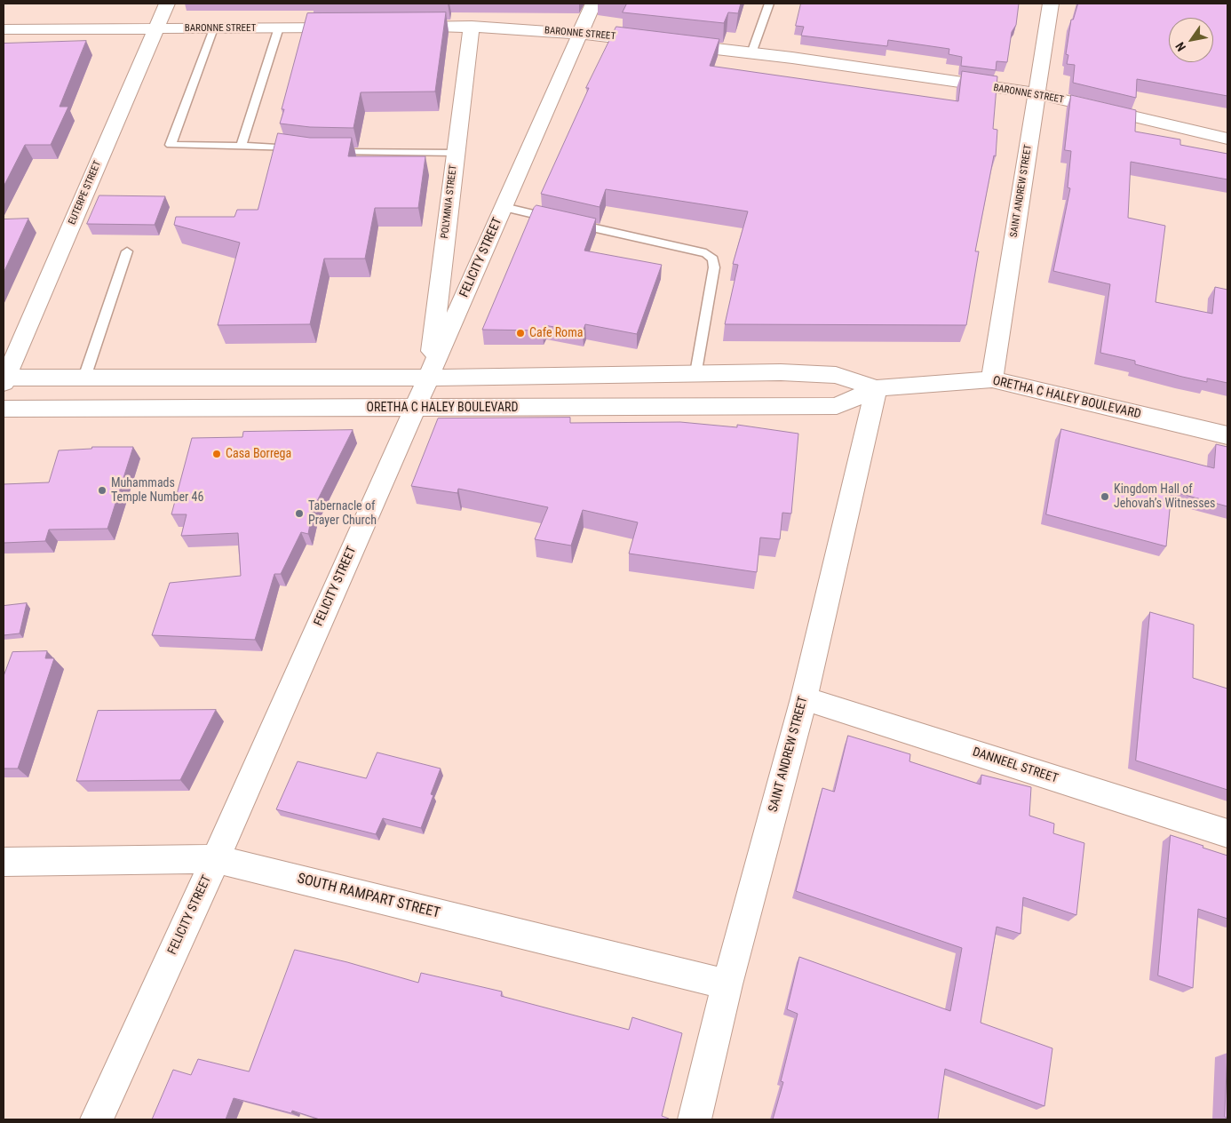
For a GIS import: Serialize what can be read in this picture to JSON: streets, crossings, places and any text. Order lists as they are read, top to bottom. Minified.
{"streets":{"street":["BARONNE STREET","SAINT ANDREW STREET","EUTERPE STREET","POLYMNIA STREET","FELICITY STREET","ORETHA C HALEY BOULEVARD","DANNEEL STREET","SOUTH RAMPART STREET"]},"crossings":[["BARONNE STREET","SAINT ANDREW STREET"],["BARONNE STREET","EUTERPE STREET"],["BARONNE STREET","POLYMNIA STREET"],["BARONNE STREET","FELICITY STREET"],["SAINT ANDREW STREET","ORETHA C HALEY BOULEVARD"],["SAINT ANDREW STREET","DANNEEL STREET"],["SAINT ANDREW STREET","SOUTH RAMPART STREET"],["EUTERPE STREET","ORETHA C HALEY BOULEVARD"],["POLYMNIA STREET","FELICITY STREET"],["POLYMNIA STREET","ORETHA C HALEY BOULEVARD"],["FELICITY STREET","ORETHA C HALEY BOULEVARD"],["FELICITY STREET","SOUTH RAMPART STREET"]],"places":["Cafe Roma","Casa Borrega","Muhammads Temple Number 46","Kingdom Hall of Jehovah’s Witnesses","Tabernacle of Prayer Church"],"north":"bottom left"}
